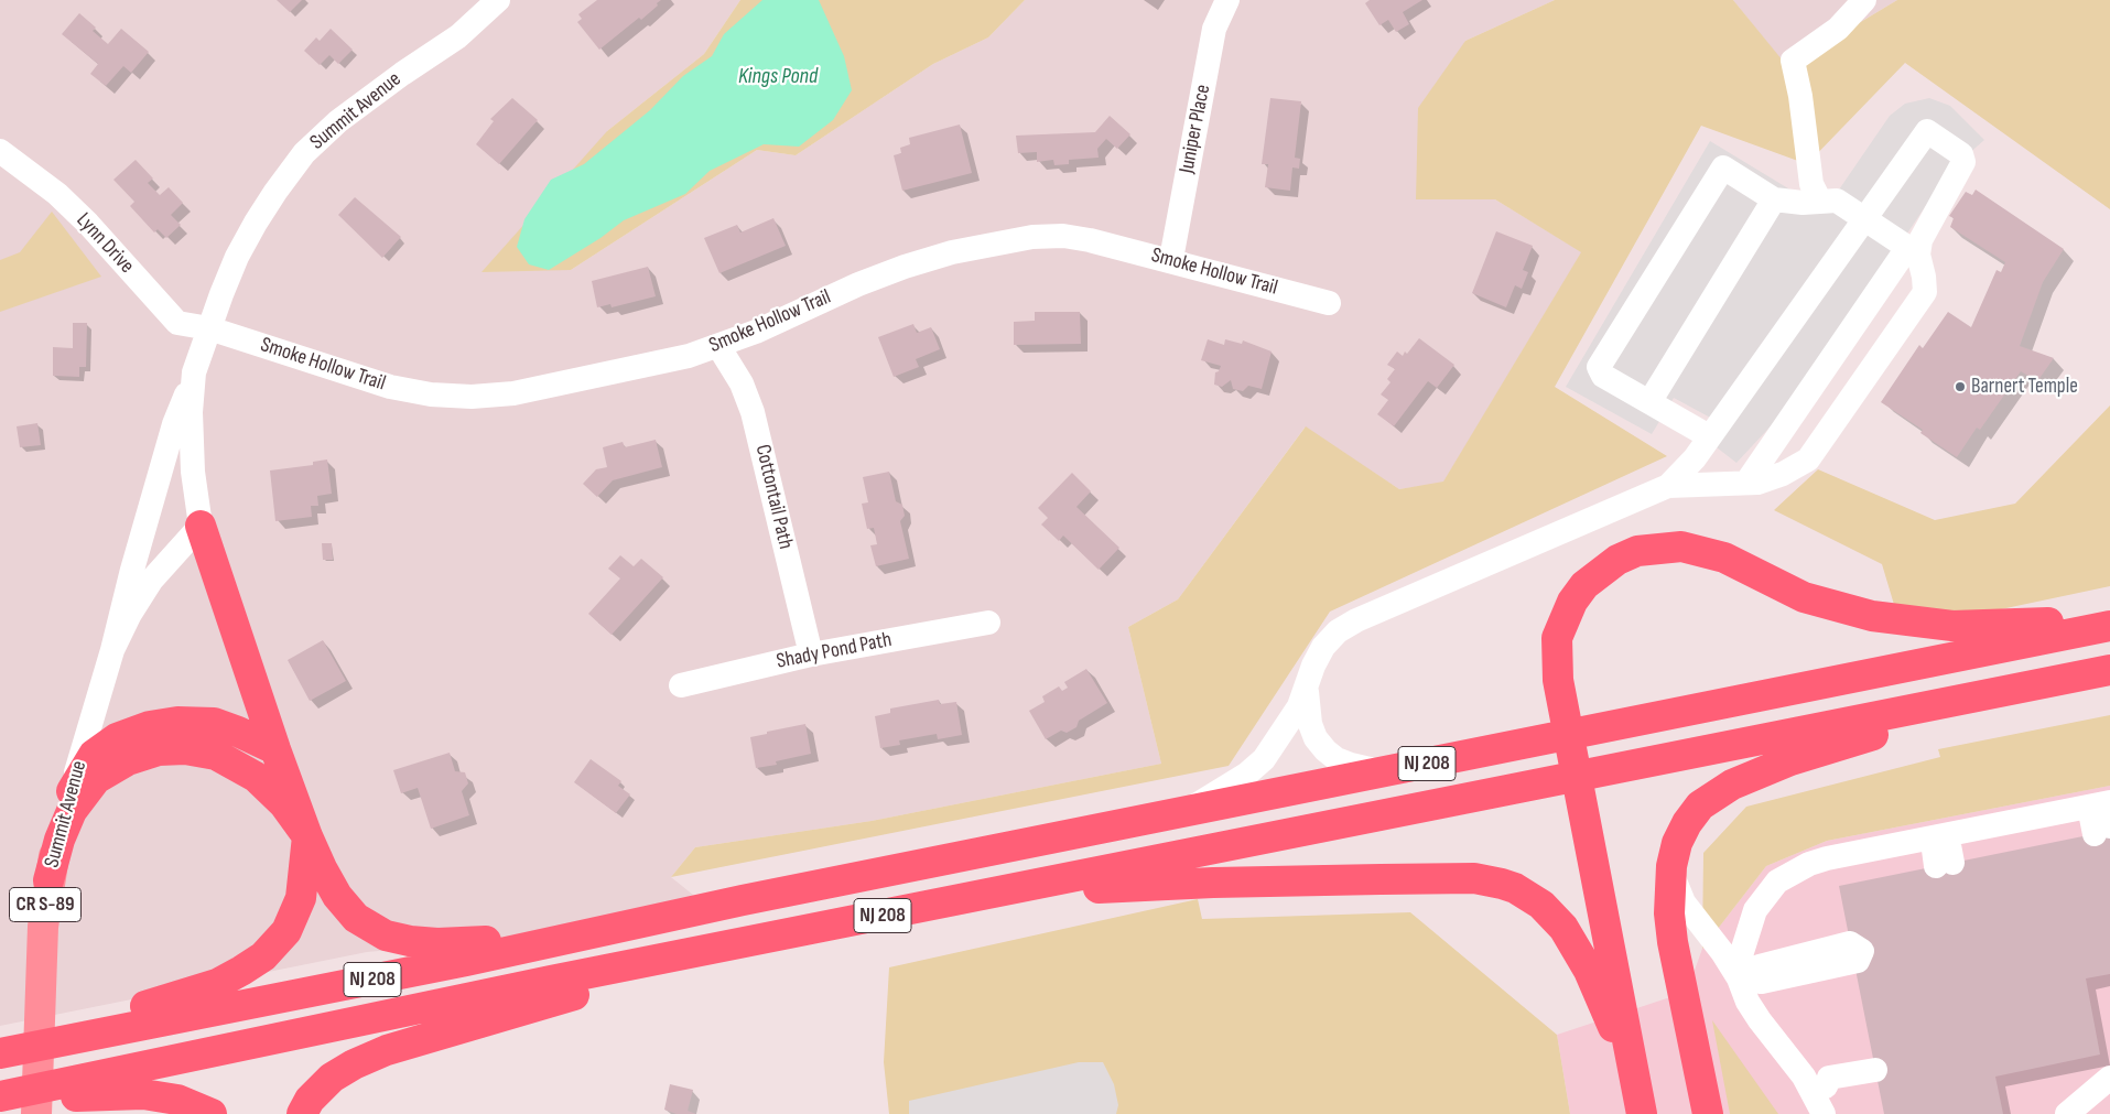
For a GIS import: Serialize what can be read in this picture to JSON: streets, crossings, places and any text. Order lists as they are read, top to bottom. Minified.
{"streets":{"highway":["NJ 208"],"main road":["Summit Avenue","CR S-89"],"street":["Juniper Place","Lynn Drive","Smoke Hollow Trail","Cottontail Path","Shady Pond Path"]},"crossings":[["Summit Avenue","Lynn Drive"],["Summit Avenue","Smoke Hollow Trail"],["Juniper Place","Smoke Hollow Trail"],["Lynn Drive","Smoke Hollow Trail"],["Smoke Hollow Trail","Cottontail Path"],["Cottontail Path","Shady Pond Path"]],"water":["Kings Pond"],"places":["Barnert Temple"]}
